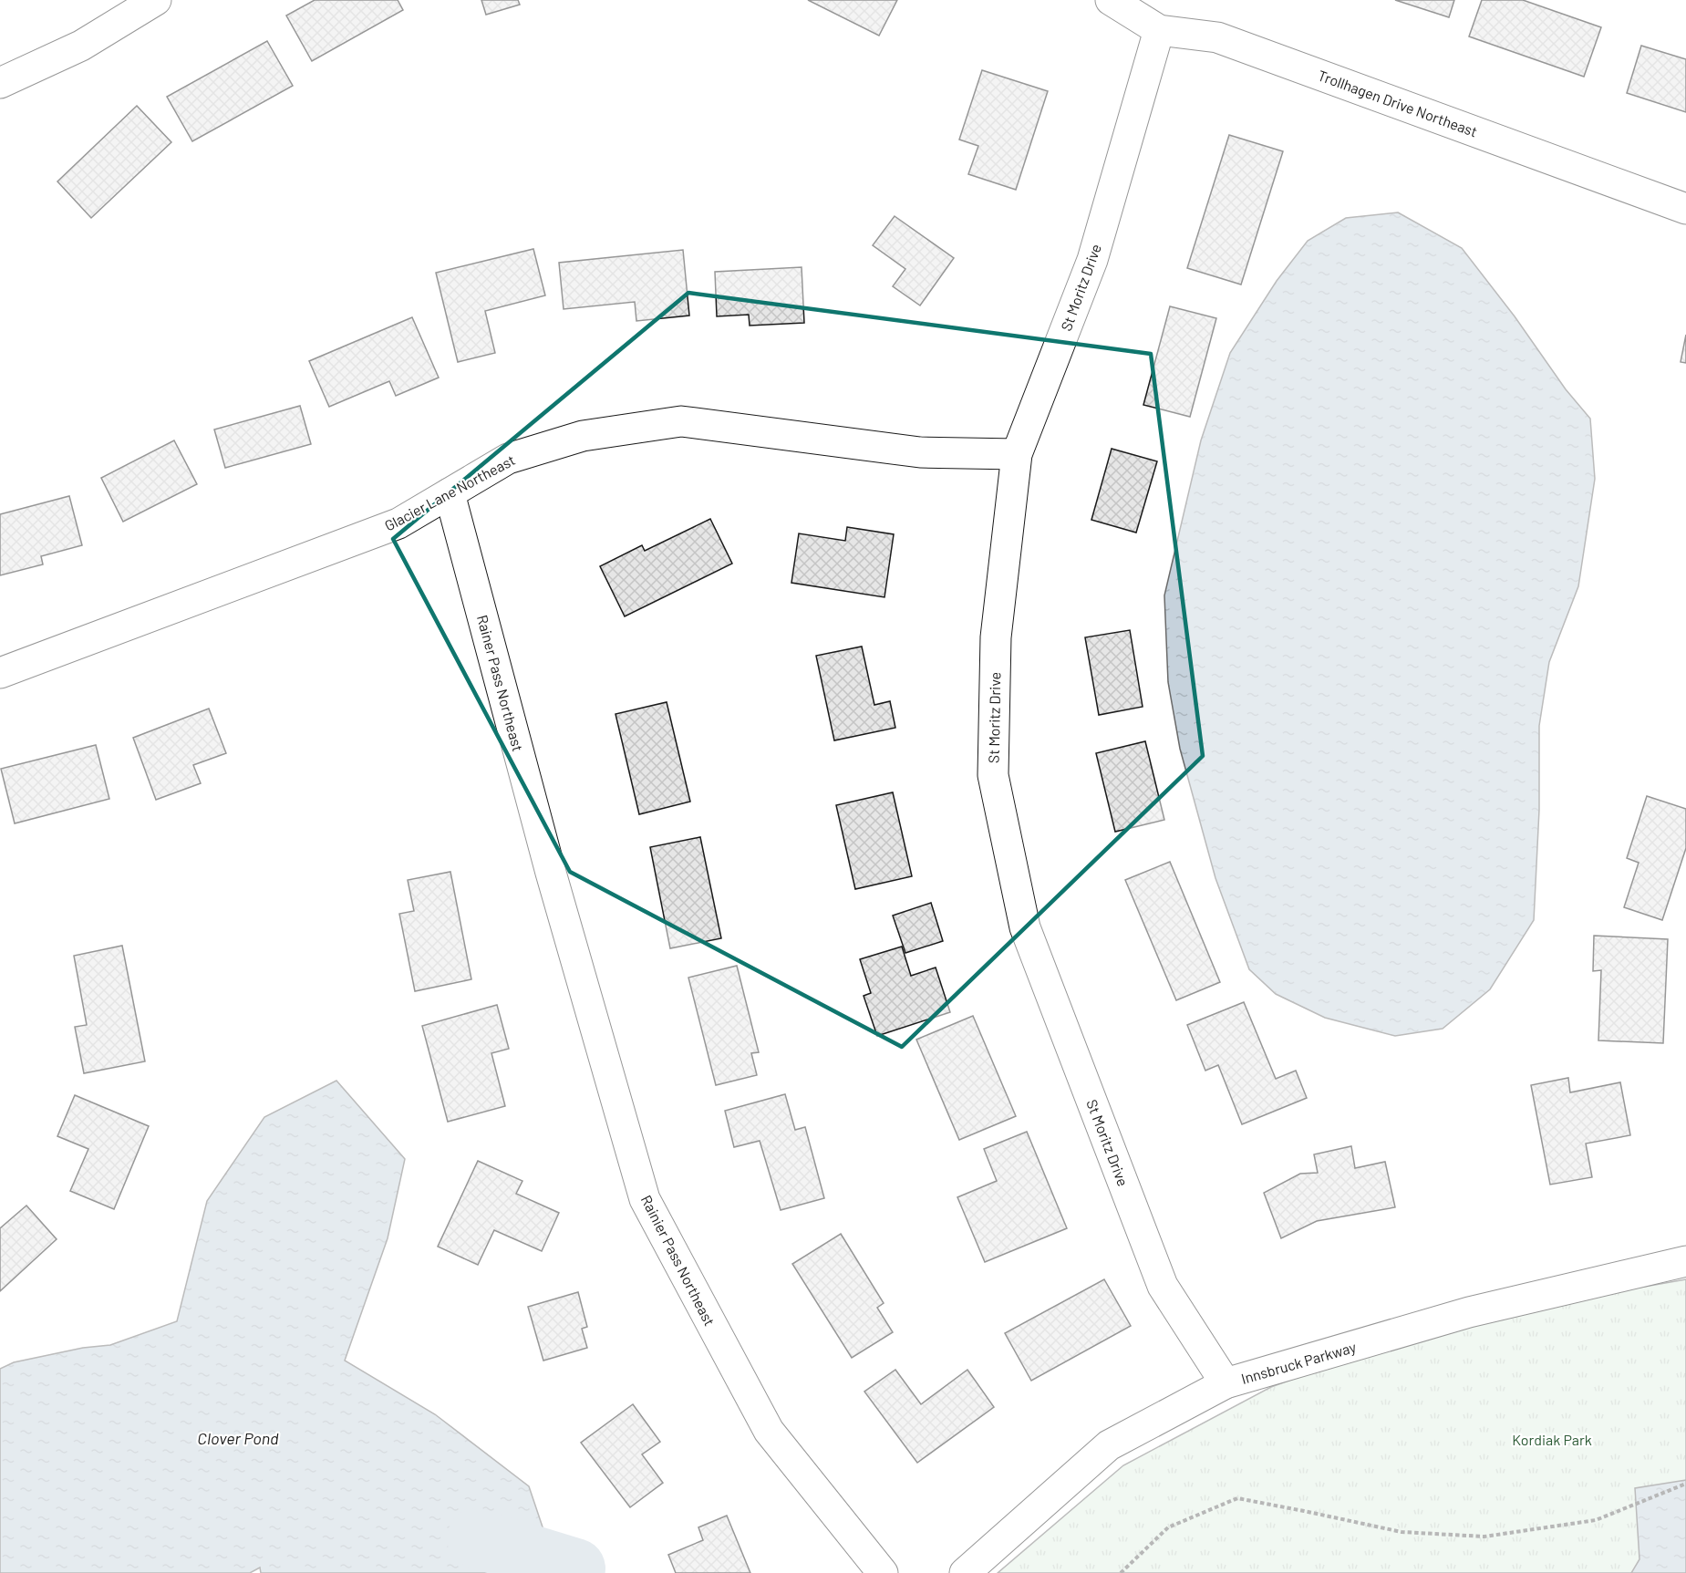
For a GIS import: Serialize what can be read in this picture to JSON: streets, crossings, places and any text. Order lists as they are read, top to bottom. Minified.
{"streets":{"street":["Trollhagen Drive Northeast","St Moritz Drive","Glacier Lane Northeast","Rainer Pass Northeast","Rainier Pass Northeast","Innsbruck Parkway"]},"crossings":[["Trollhagen Drive Northeast","St Moritz Drive"],["St Moritz Drive","Glacier Lane Northeast"],["St Moritz Drive","Innsbruck Parkway"],["Glacier Lane Northeast","Rainer Pass Northeast"],["Rainer Pass Northeast","Rainier Pass Northeast"]],"water":["Clover Pond"],"parks":["Kordiak Park"]}
